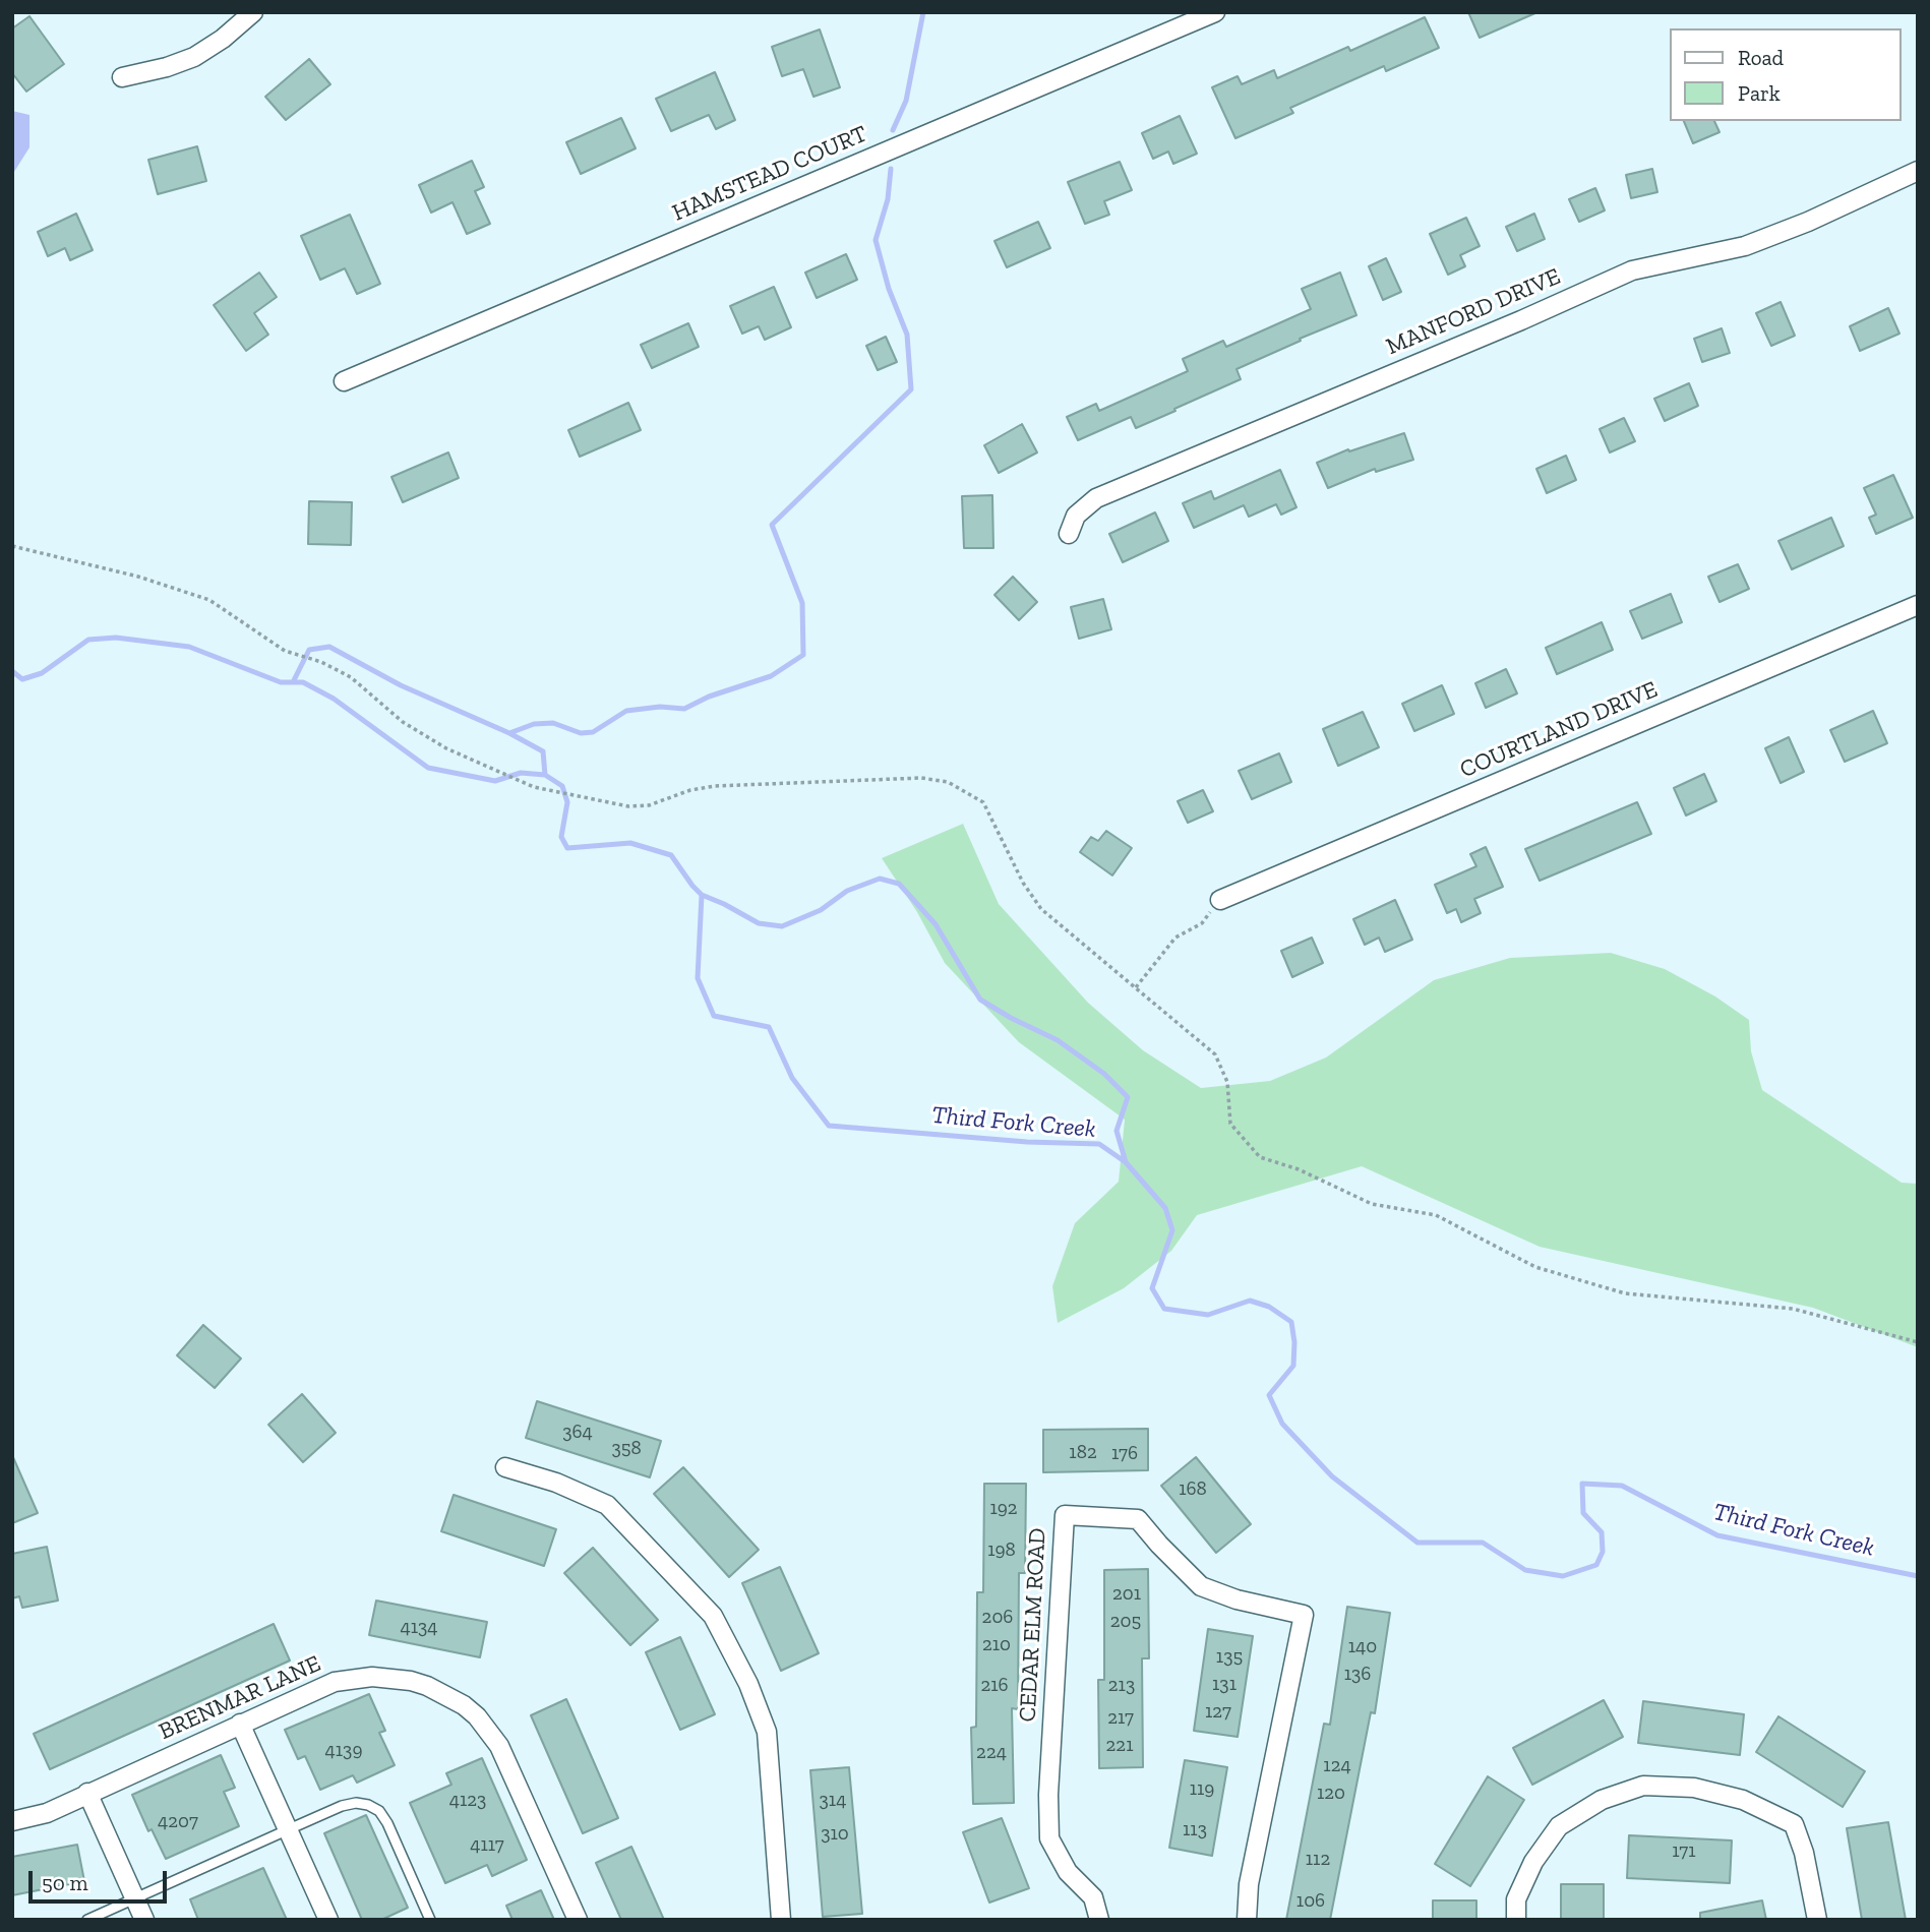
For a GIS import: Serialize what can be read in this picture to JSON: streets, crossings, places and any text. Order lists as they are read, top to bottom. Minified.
{"streets":{"street":["HAMSTEAD COURT","MANFORD DRIVE","COURTLAND DRIVE","CEDAR ELM ROAD","BRENMAR LANE"]},"water":["Third Fork Creek"],"house_numbers":["364","358","182","176","168","192","198","201","206","205","4134","210","140","135","136","131","216","213","127","217","221","4139","224","124","119","120","4123","314","4207","113","310","4117","171","112","106"],"legend":["Road","Park"],"scale_bar":"50 m"}
